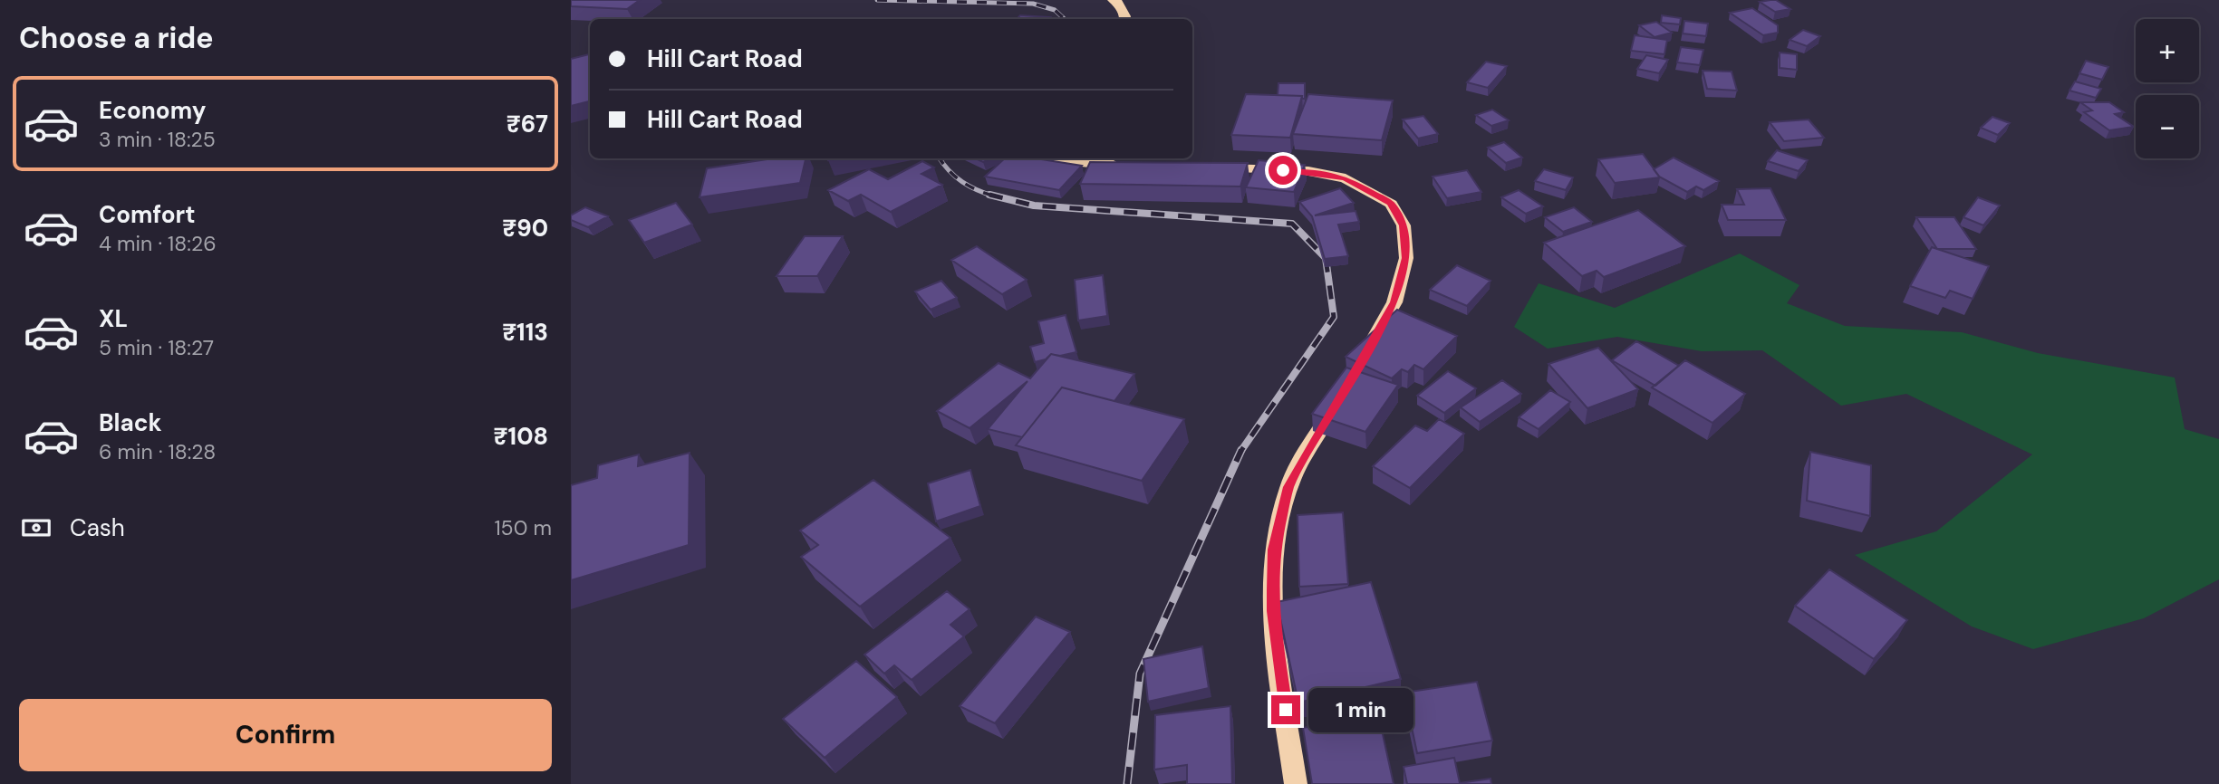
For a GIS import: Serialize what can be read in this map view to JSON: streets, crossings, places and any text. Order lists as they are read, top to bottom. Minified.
{"page":{"heading":"Choose a ride","map_buttons":["+","−"],"banner":["Hill Cart Road","Hill Cart Road"],"list":[{"name":"Economy","note":"3 min · 18:25","value":"₹67"},{"name":"Comfort","note":"4 min · 18:26","value":"₹90"},{"name":"XL","note":"5 min · 18:27","value":"₹113"},{"name":"Black","note":"6 min · 18:28","value":"₹108"}],"pay":["Cash","150 m"],"buttons":"Confirm","bubble":"1 min"}}
